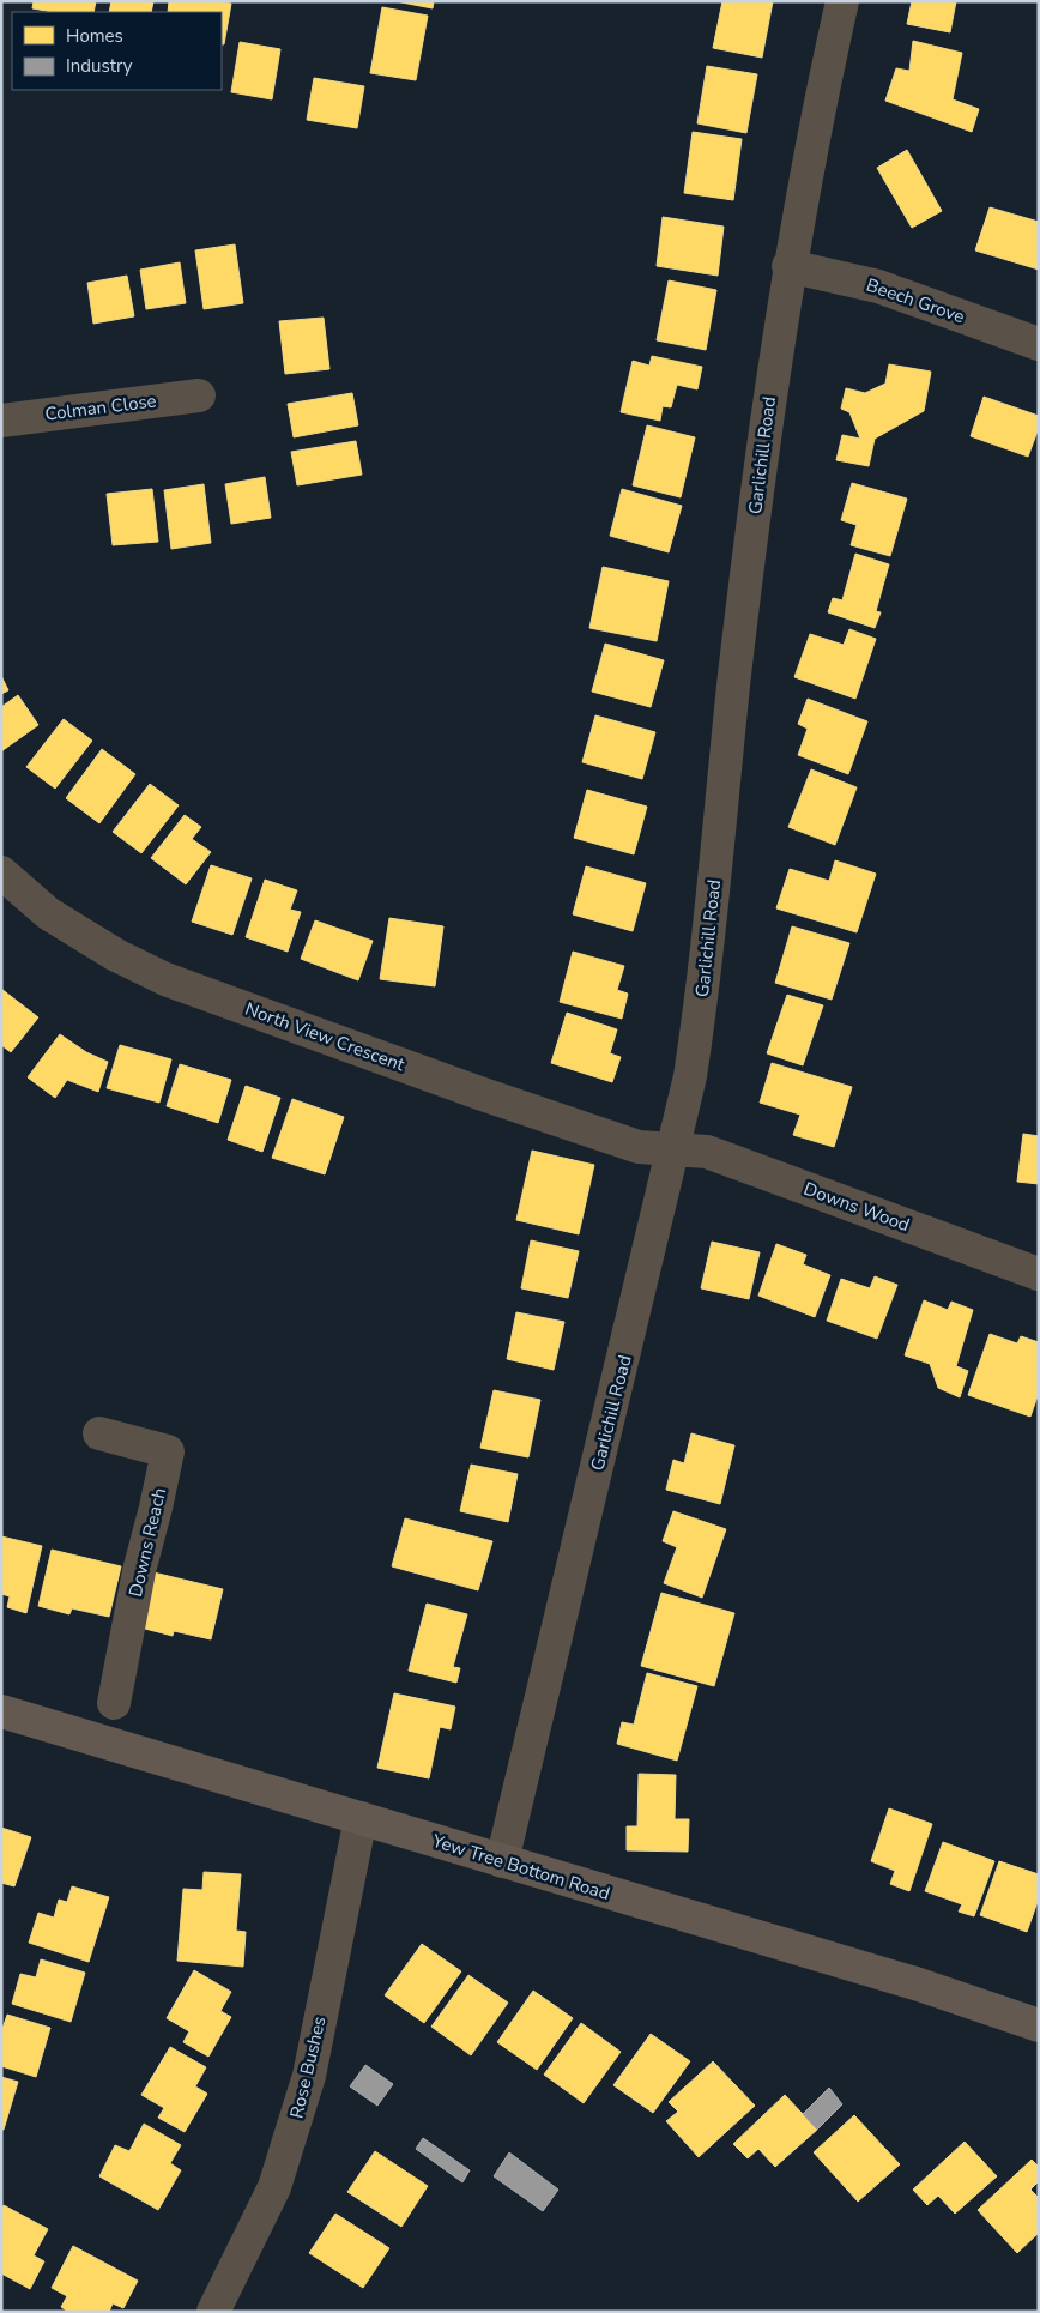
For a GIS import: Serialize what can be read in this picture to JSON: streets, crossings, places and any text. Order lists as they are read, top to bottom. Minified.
{"streets":{"main road":["Yew Tree Bottom Road"],"street":["Beech Grove","Colman Close","Garlichill Road","North View Crescent","Downs Wood","Downs Reach","Rose Bushes"]},"crossings":[["Beech Grove","Garlichill Road"],["Garlichill Road","North View Crescent"],["Garlichill Road","Downs Wood"],["Garlichill Road","Yew Tree Bottom Road"],["North View Crescent","Downs Wood"],["Yew Tree Bottom Road","Rose Bushes"]],"legend":["Homes","Industry"]}
